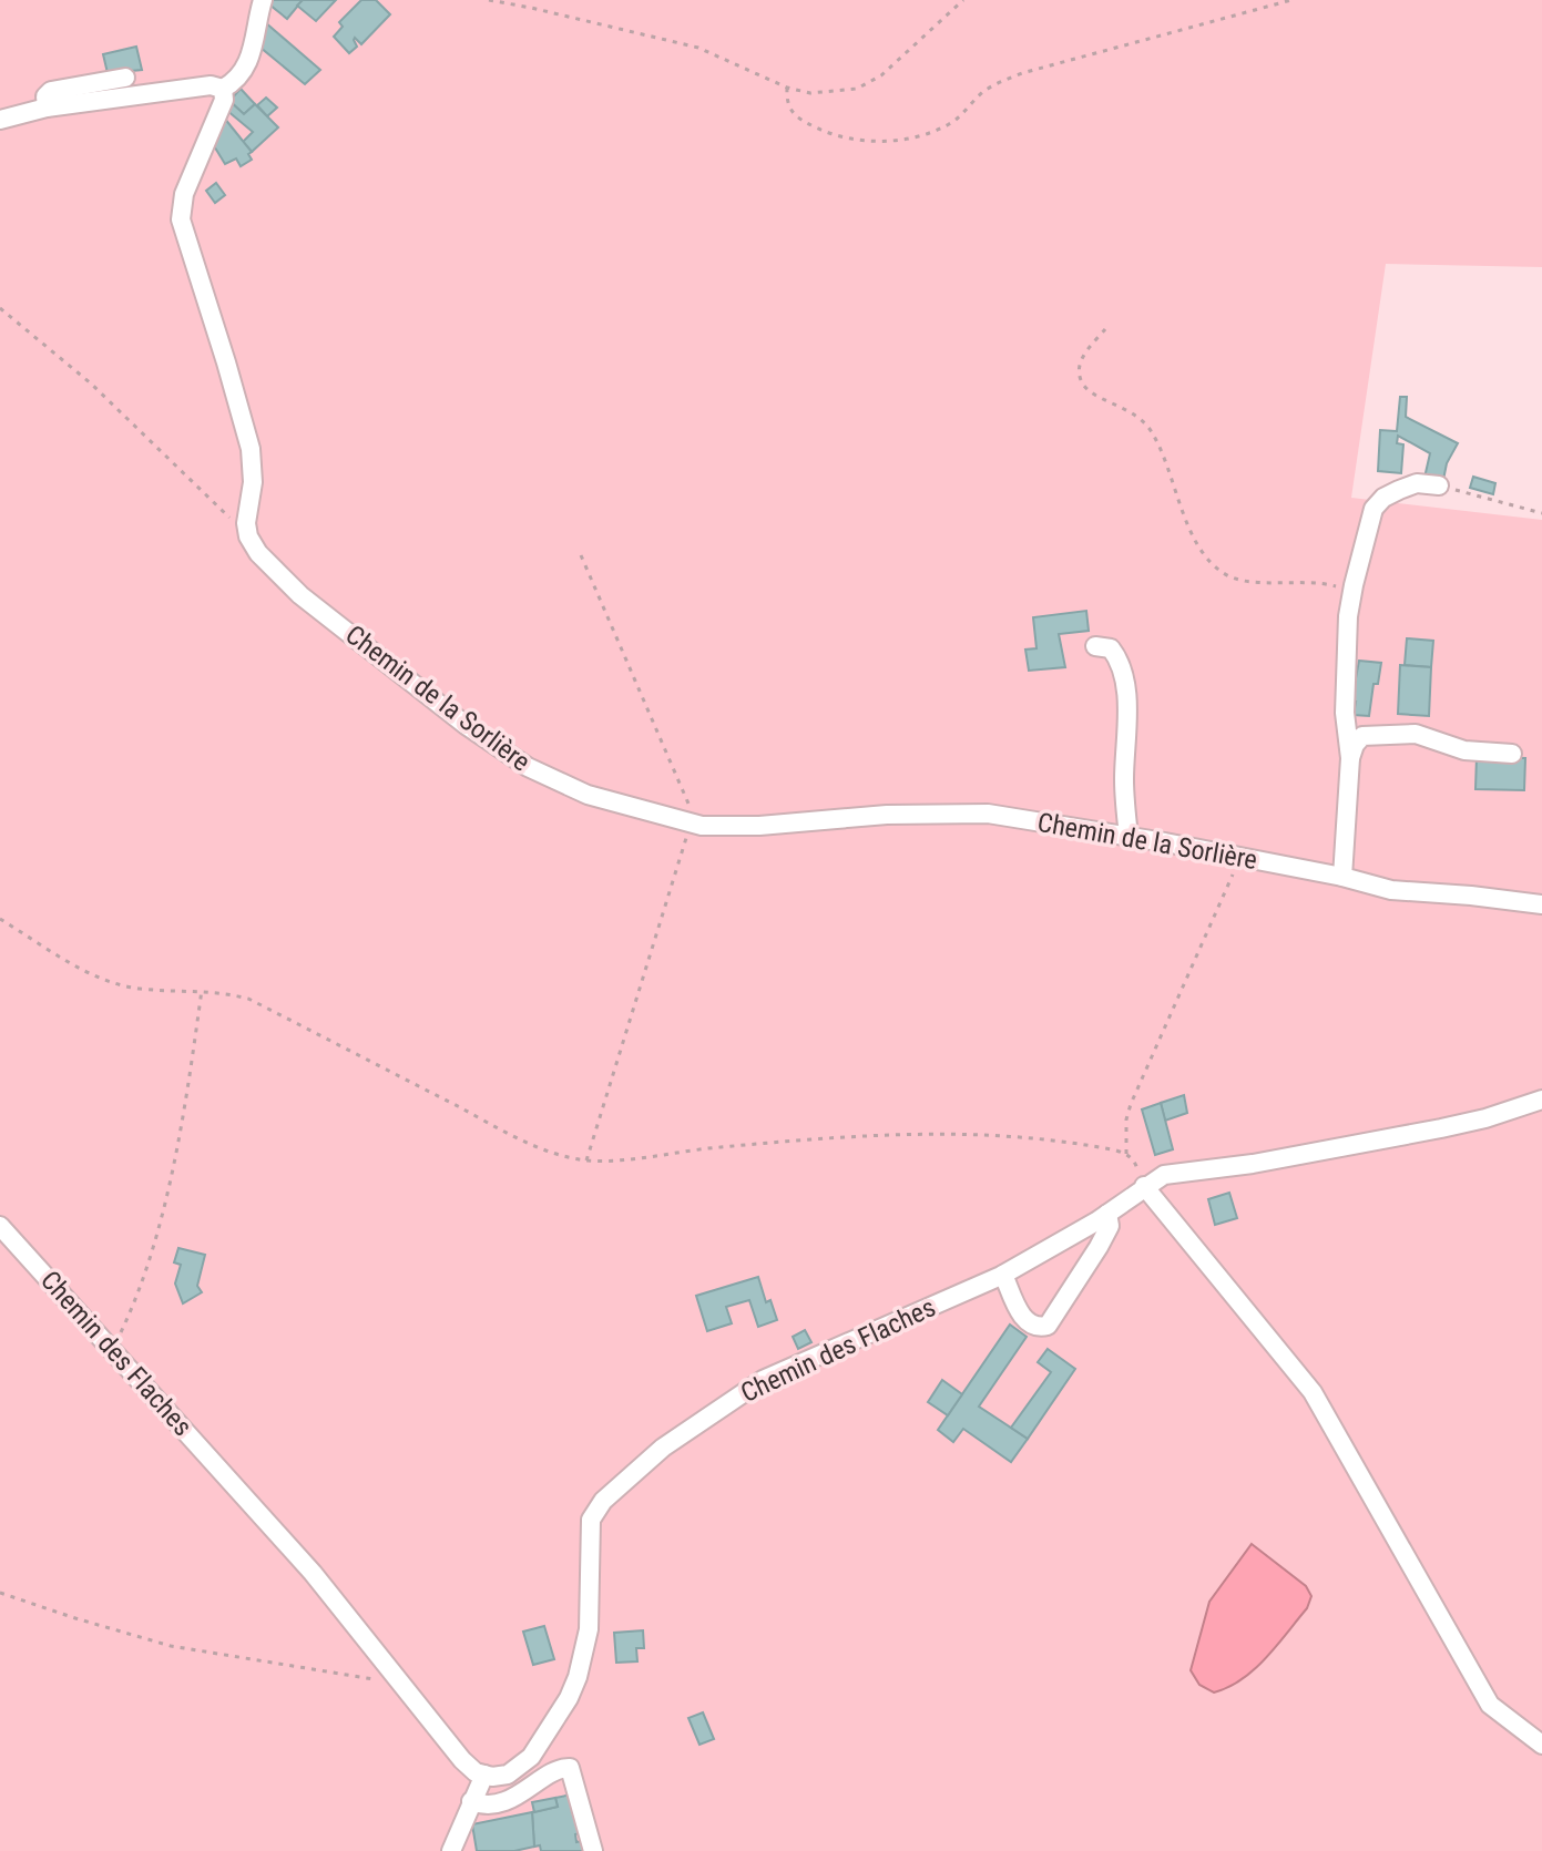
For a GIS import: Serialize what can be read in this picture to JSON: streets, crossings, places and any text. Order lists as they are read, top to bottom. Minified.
{"streets":{"street":["Chemin de la Sorlière","Chemin des Flaches"]}}
